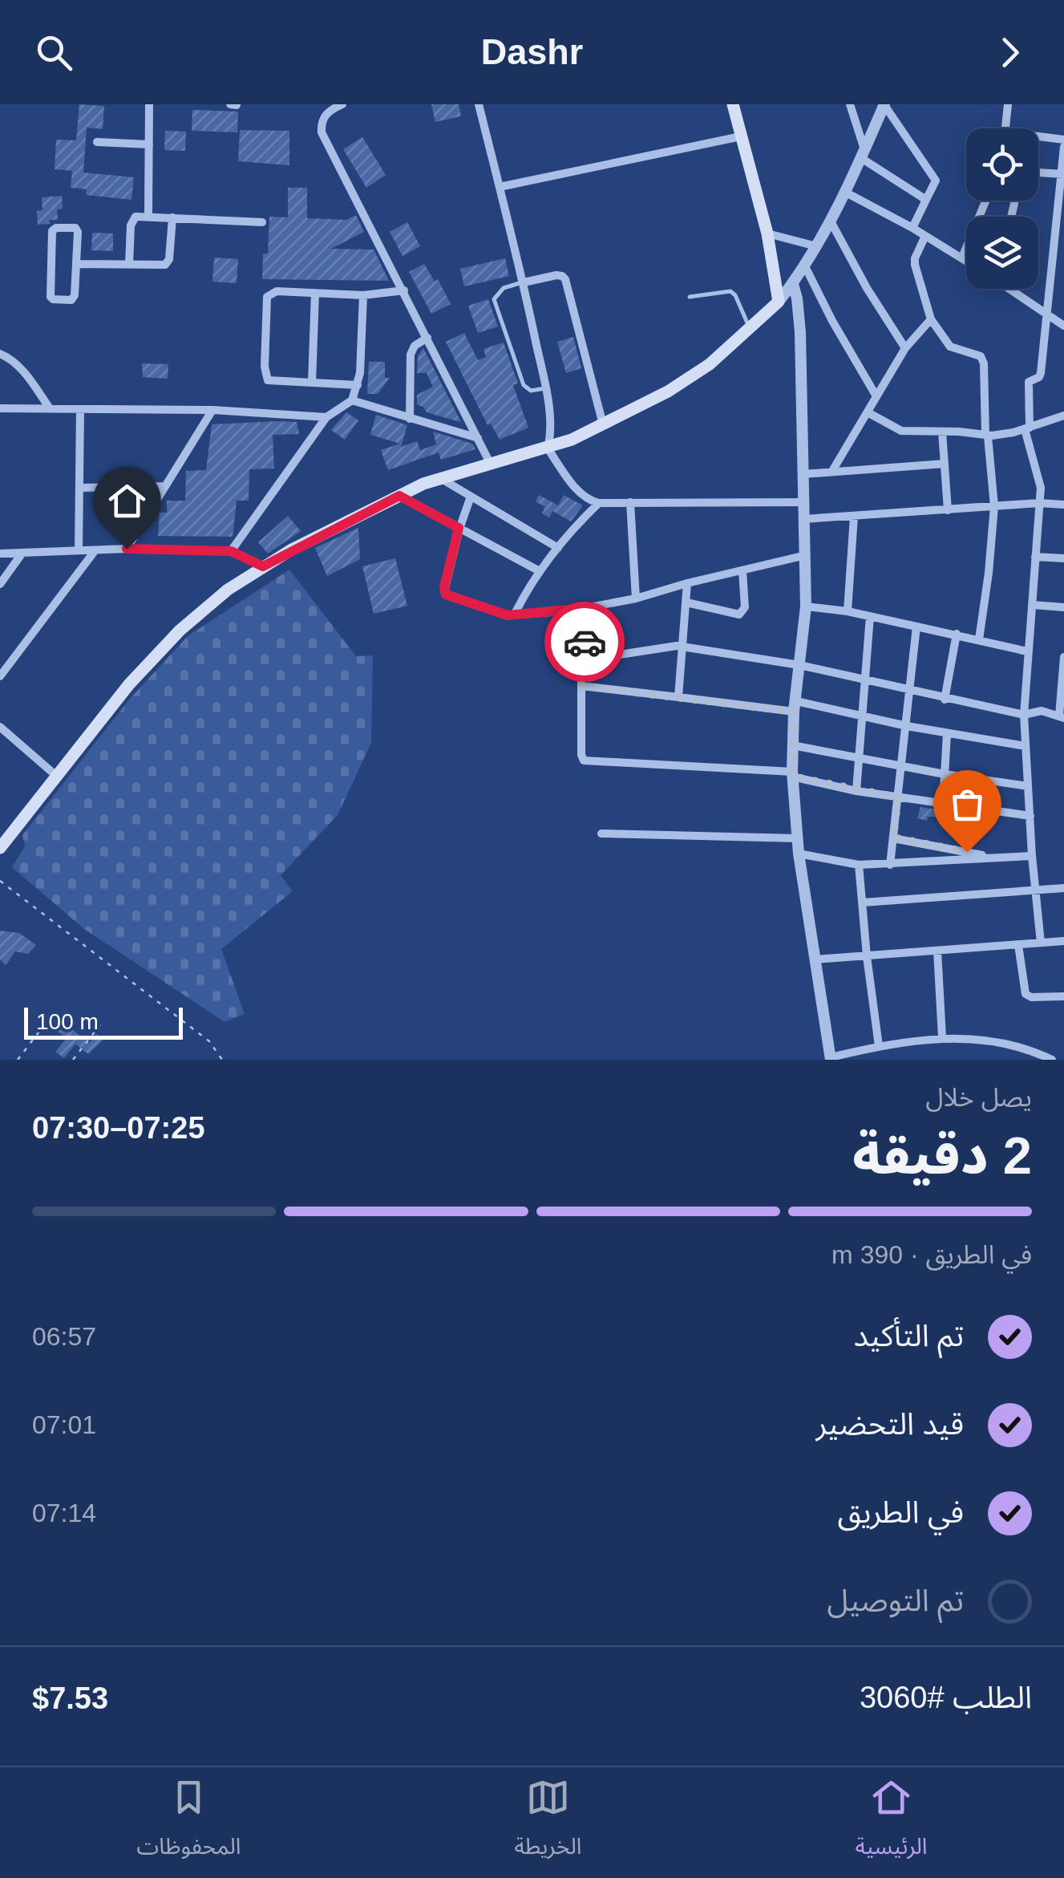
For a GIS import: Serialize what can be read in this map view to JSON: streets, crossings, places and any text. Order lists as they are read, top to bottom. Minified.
{"scale_bar":"100 m","page":{"header":"Dashr","scale":"100 m","heading":["2 دقيقة","يصل خلال","07:25–07:30"],"panel":["الطلب #3060","$7.53"],"bar":"في الطريق · 390 m","list":[["تم التأكيد","06:57"],["قيد التحضير","07:01"],["في الطريق","07:14"],"تم التوصيل"],"tabs":["الرئيسية","الخريطة","المحفوظات"]}}
